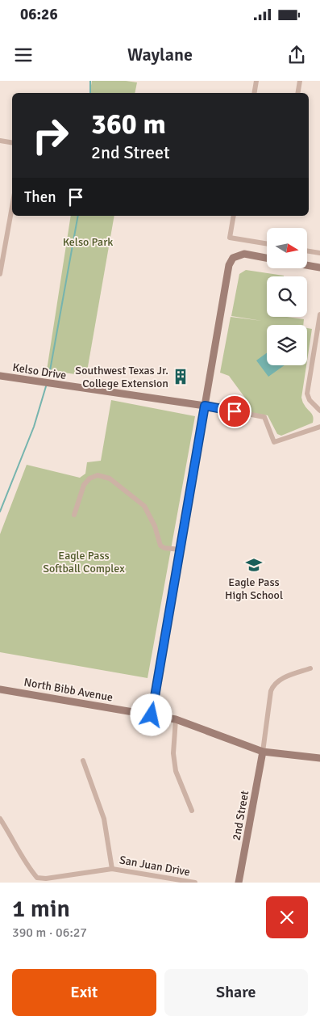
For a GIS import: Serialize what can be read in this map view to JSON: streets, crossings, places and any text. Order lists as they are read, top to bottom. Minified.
{"streets":{"street":["Kelso Drive","North Bibb Avenue","2nd Street","San Juan Drive"]},"crossings":[["North Bibb Avenue","2nd Street"]],"parks":["Kelso Park","Eagle Pass Softball Complex"],"places":{"building":["Southwest Texas Jr. College Extension"],"school or university":["Eagle Pass High School"]},"north":"right","page":{"status":"06:26","header":"Waylane","turn":["360 m","2nd Street"],"then":"Then","heading":["1 min","390 m · 06:27"],"buttons":["Exit","Share"]}}
